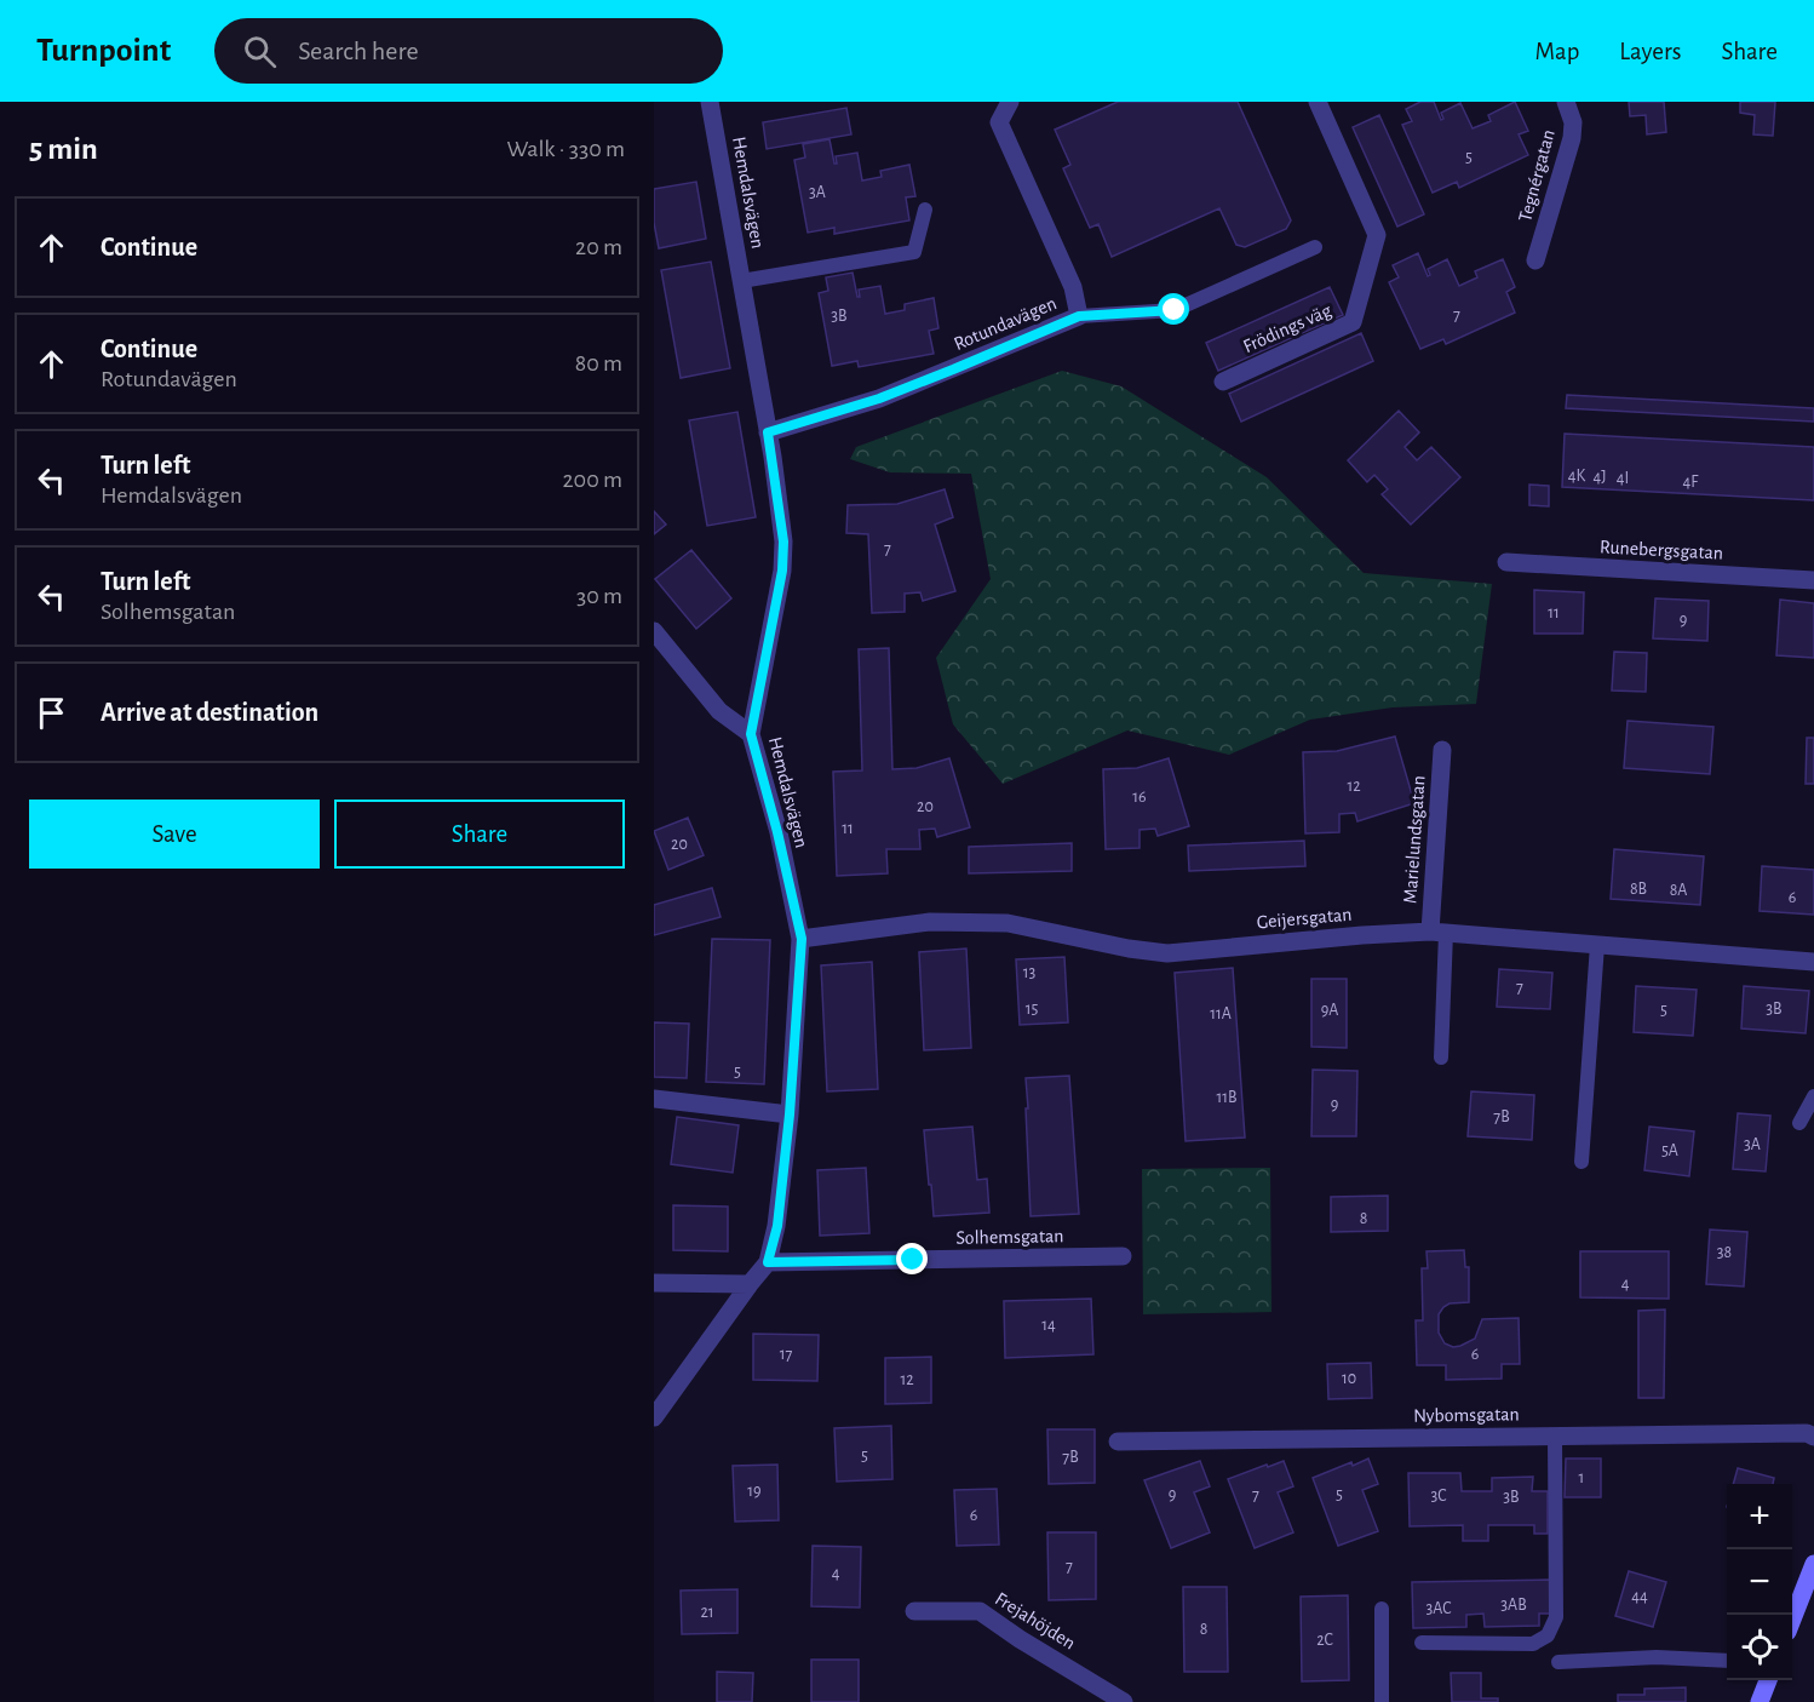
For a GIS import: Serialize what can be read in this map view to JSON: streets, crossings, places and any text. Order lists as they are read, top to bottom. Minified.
{"streets":{"street":["Tegnérgatan","Hemdalsvägen","Rotundavägen","Frödings väg","Runebergsgatan","Marielundsgatan","Geijersgatan","Solhemsgatan","Nybomsgatan","Frejahöjden"]},"crossings":[["Hemdalsvägen","Rotundavägen"],["Hemdalsvägen","Geijersgatan"],["Hemdalsvägen","Solhemsgatan"],["Marielundsgatan","Geijersgatan"]],"house_numbers":["5","3A","7","3B","4K","4J","4I","4F","7","11","9","12","16","20","11","20","8B","8A","6","13","7","15","3B","9A","5","11A","5","11B","9","7B","3A","5A","8","38","4","14","17","6","10","12","5","7B","1","19","9","7","5","3C","3B","6","7","4","44","3AB","3AC","21","8","2C"],"page":{"header":"Turnpoint","search":"Search here","nav":["Map","Layers","Share"],"heading":["5 min","Walk · 330 m"],"list":[["Continue","20 m"],["Continue","Rotundavägen","80 m"],["Turn left","Hemdalsvägen","200 m"],["Turn left","Solhemsgatan","30 m"],"Arrive at destination"],"buttons":["Save","Share"],"map_buttons":["+","−"]}}
